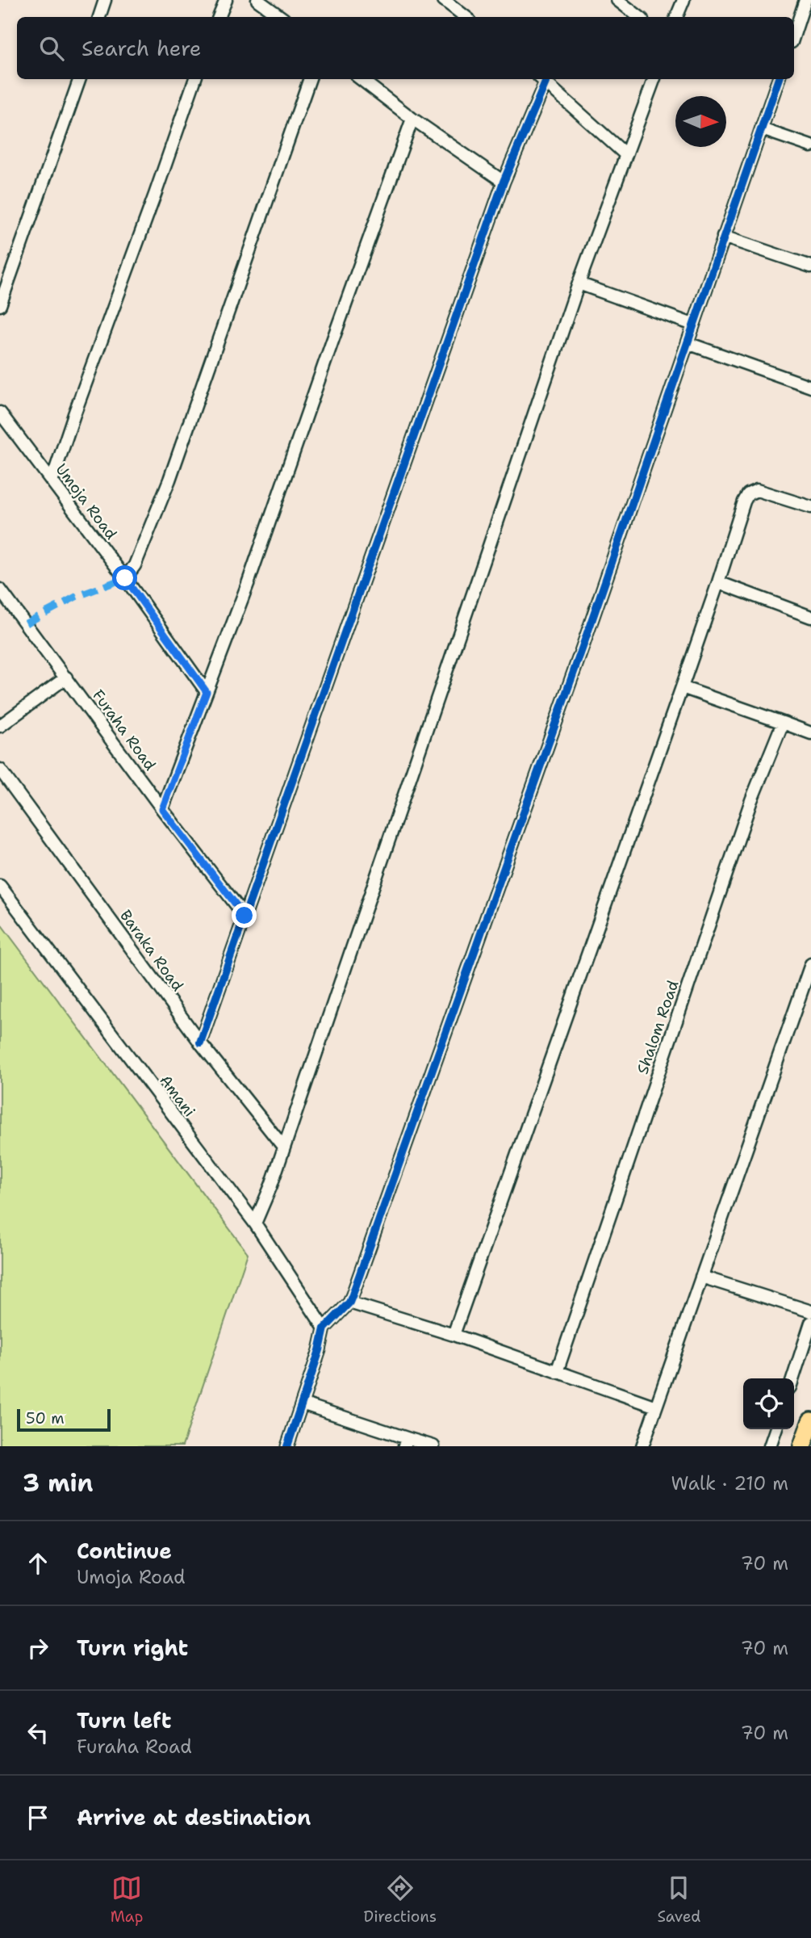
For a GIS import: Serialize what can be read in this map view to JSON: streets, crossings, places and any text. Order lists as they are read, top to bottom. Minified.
{"streets":{"street":["Umoja Road","Furaha Road","Baraka Road","Shalom Road","Amani"]},"scale_bar":"50 m","north":"right","page":{"search":"Search here","scale":"50 m","heading":["3 min","Walk · 210 m"],"list":[["Continue","Umoja Road","70 m"],["Turn right","70 m"],["Turn left","Furaha Road","70 m"],"Arrive at destination"],"nav":["Map","Directions","Saved"]}}
